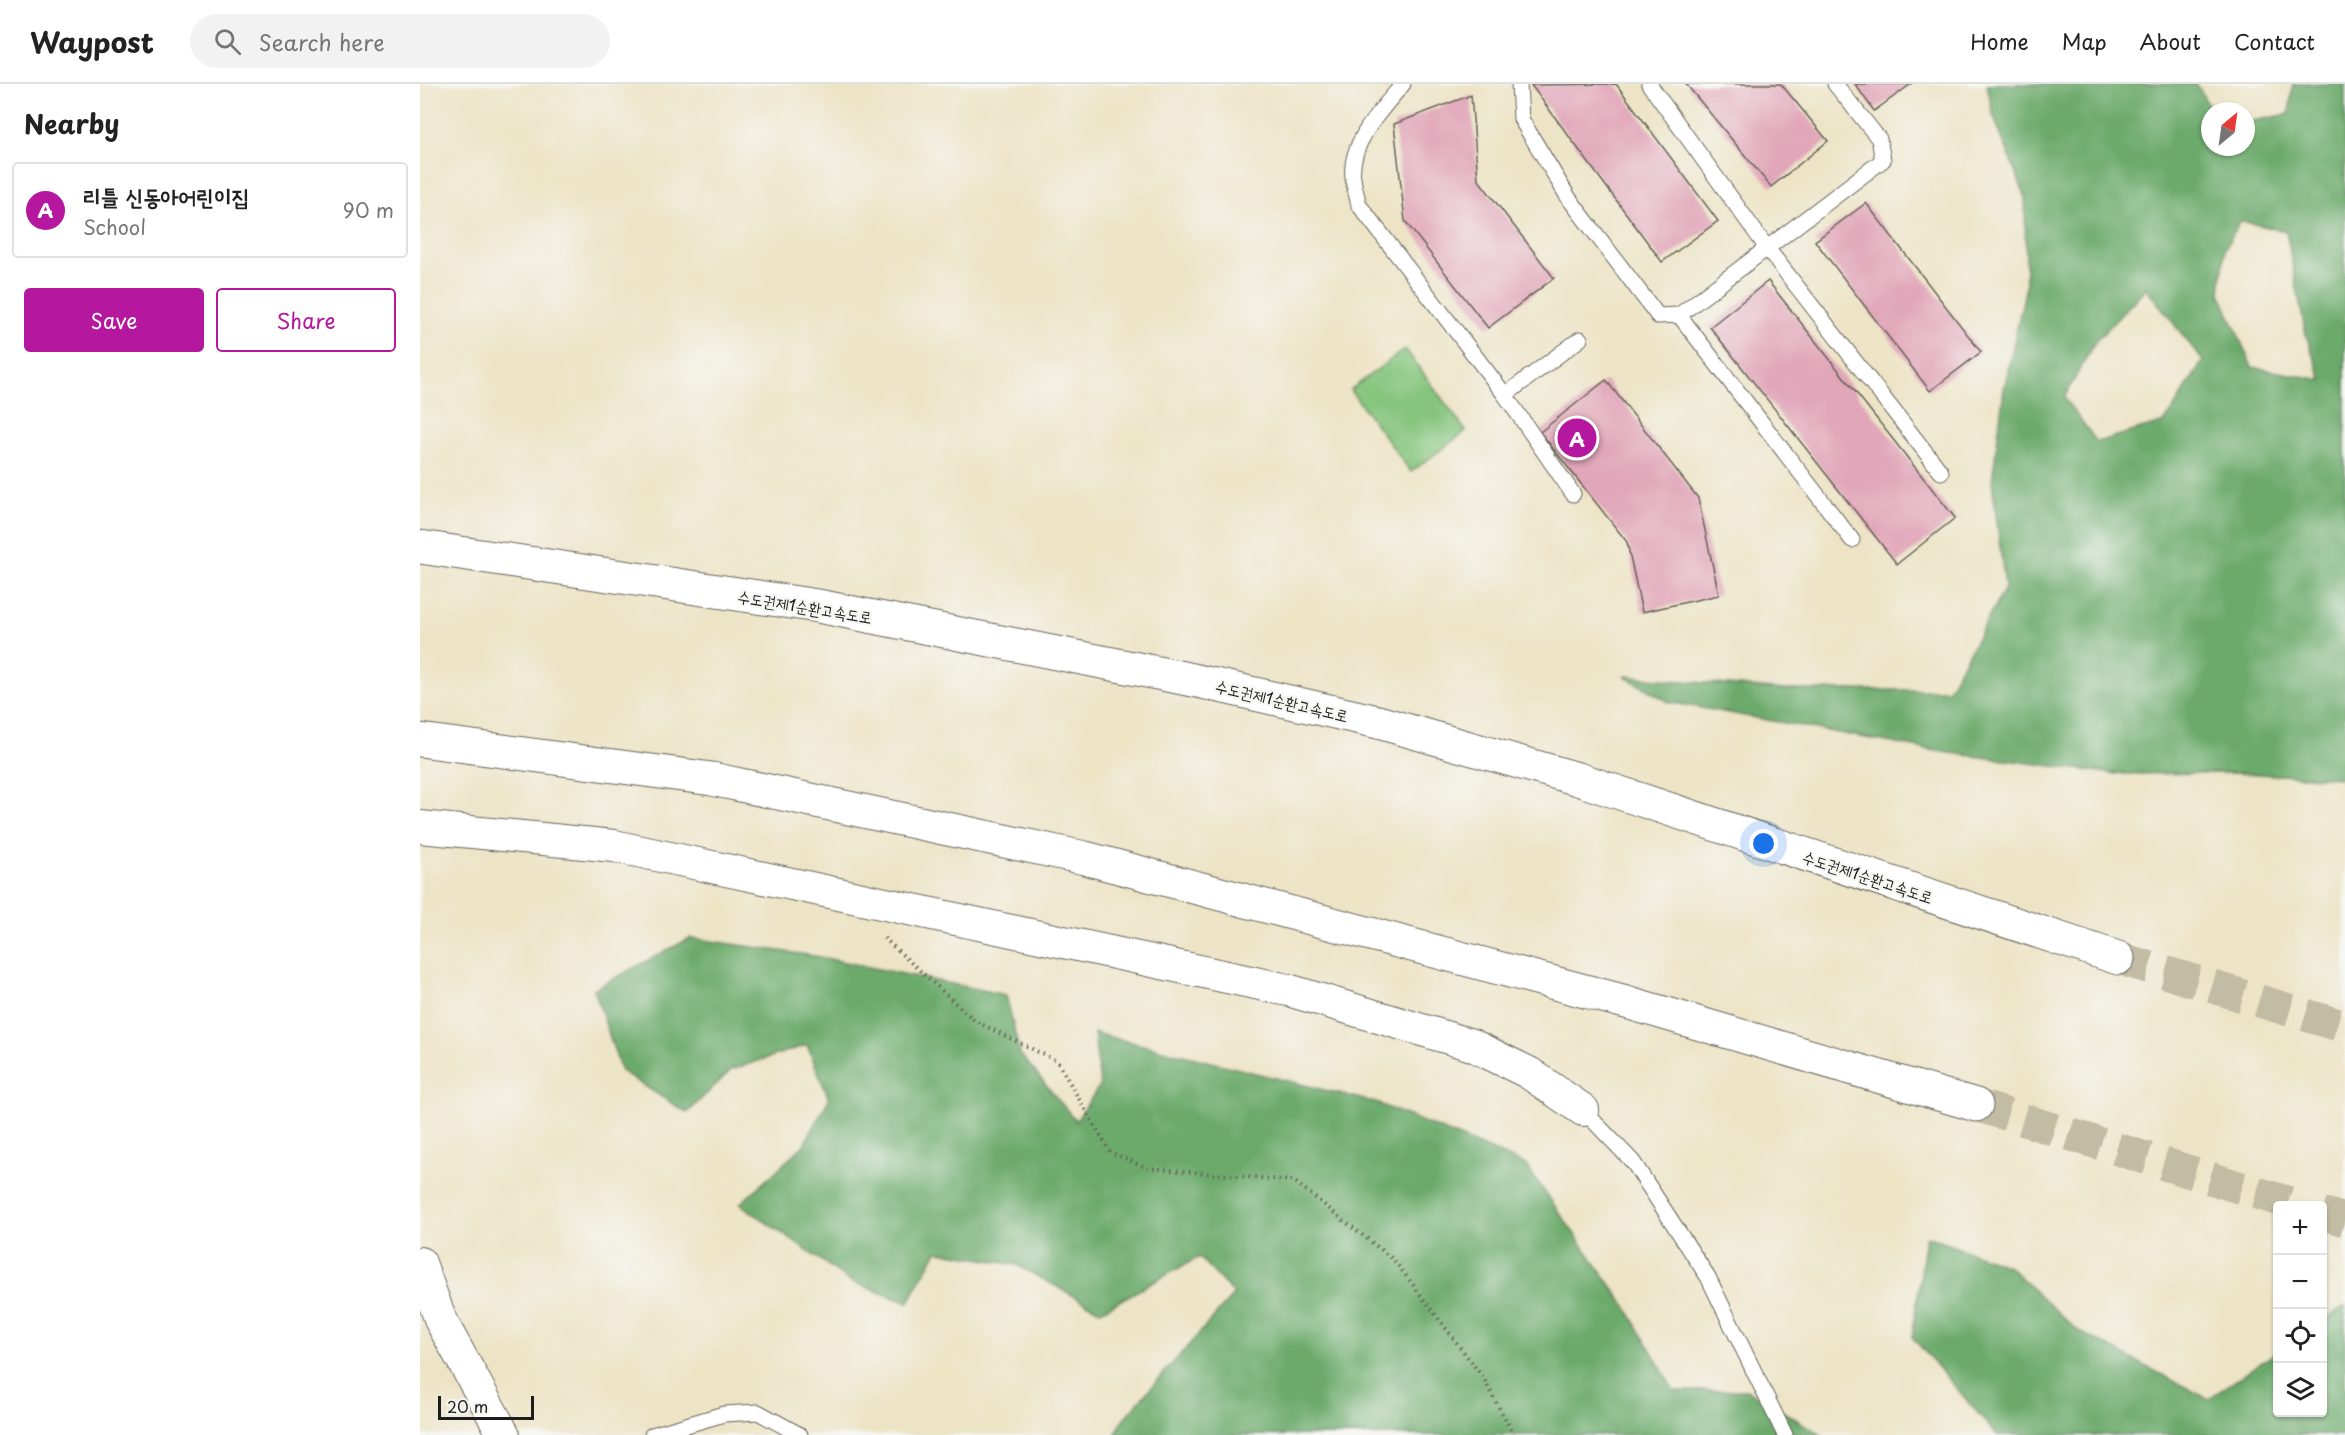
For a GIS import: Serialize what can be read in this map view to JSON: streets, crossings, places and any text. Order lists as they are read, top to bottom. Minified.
{"streets":{"highway":["수도권제1순환고속도로"]},"scale_bar":"20 m","north":"top right","page":{"header":"Waypost","search":"Search here","nav":["Home","Map","About","Contact"],"heading":"Nearby","list":[{"mark":"A","name":"리틀 신동아어린이집","note":"School","value":"90 m"}],"buttons":["Save","Share"],"pins":"A","map_buttons":["+","−"],"scale":"20 m"}}
